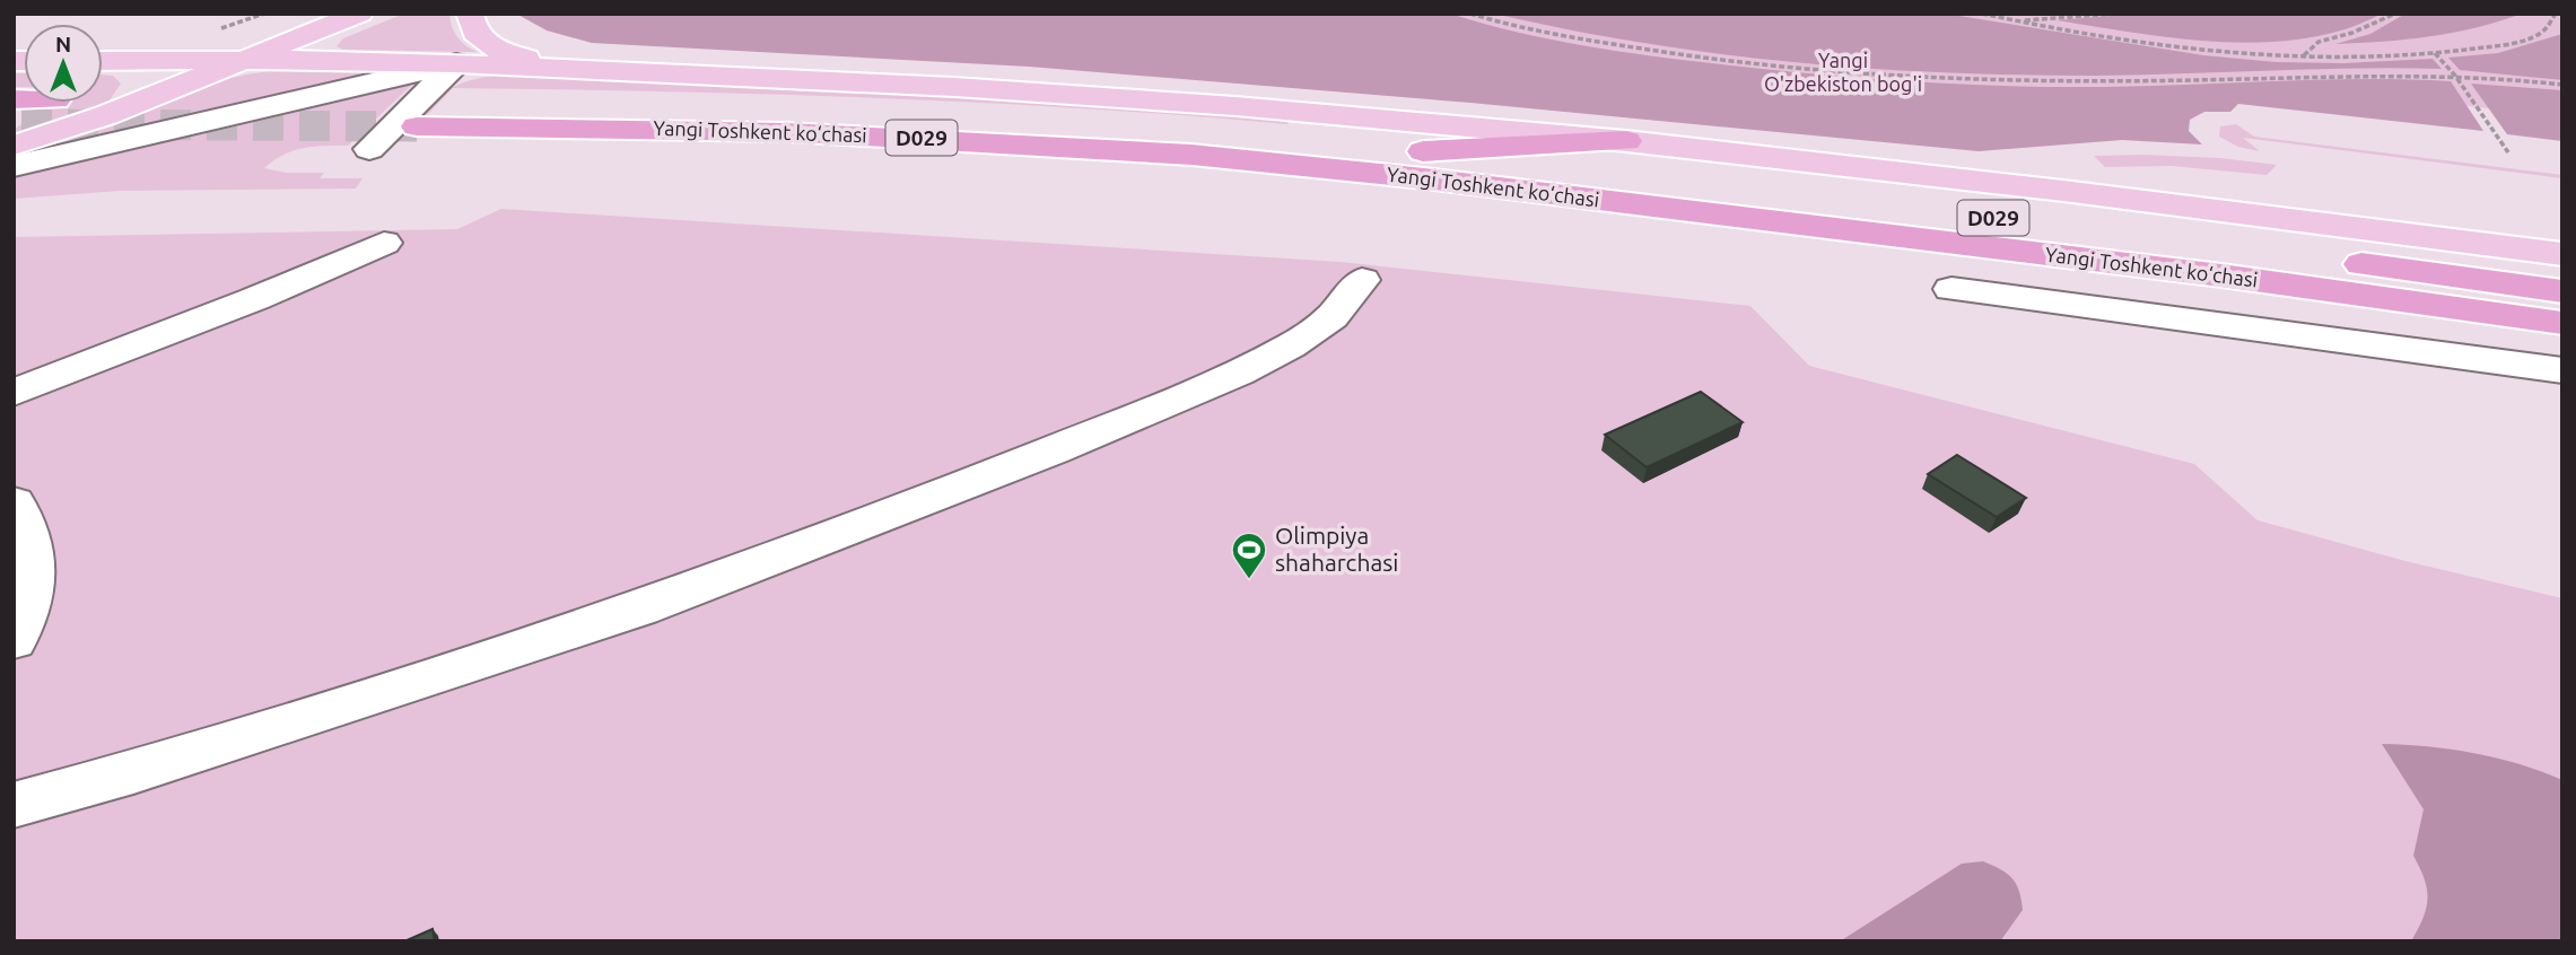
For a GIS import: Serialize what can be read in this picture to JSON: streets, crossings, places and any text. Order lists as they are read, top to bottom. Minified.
{"streets":{"highway":["Yangi Toshkent ko‘chasi","D029"]},"parks":["Yangi O'zbekiston bog'i"],"places":{"sports":["Olimpiya shaharchasi"]},"north":"top"}
